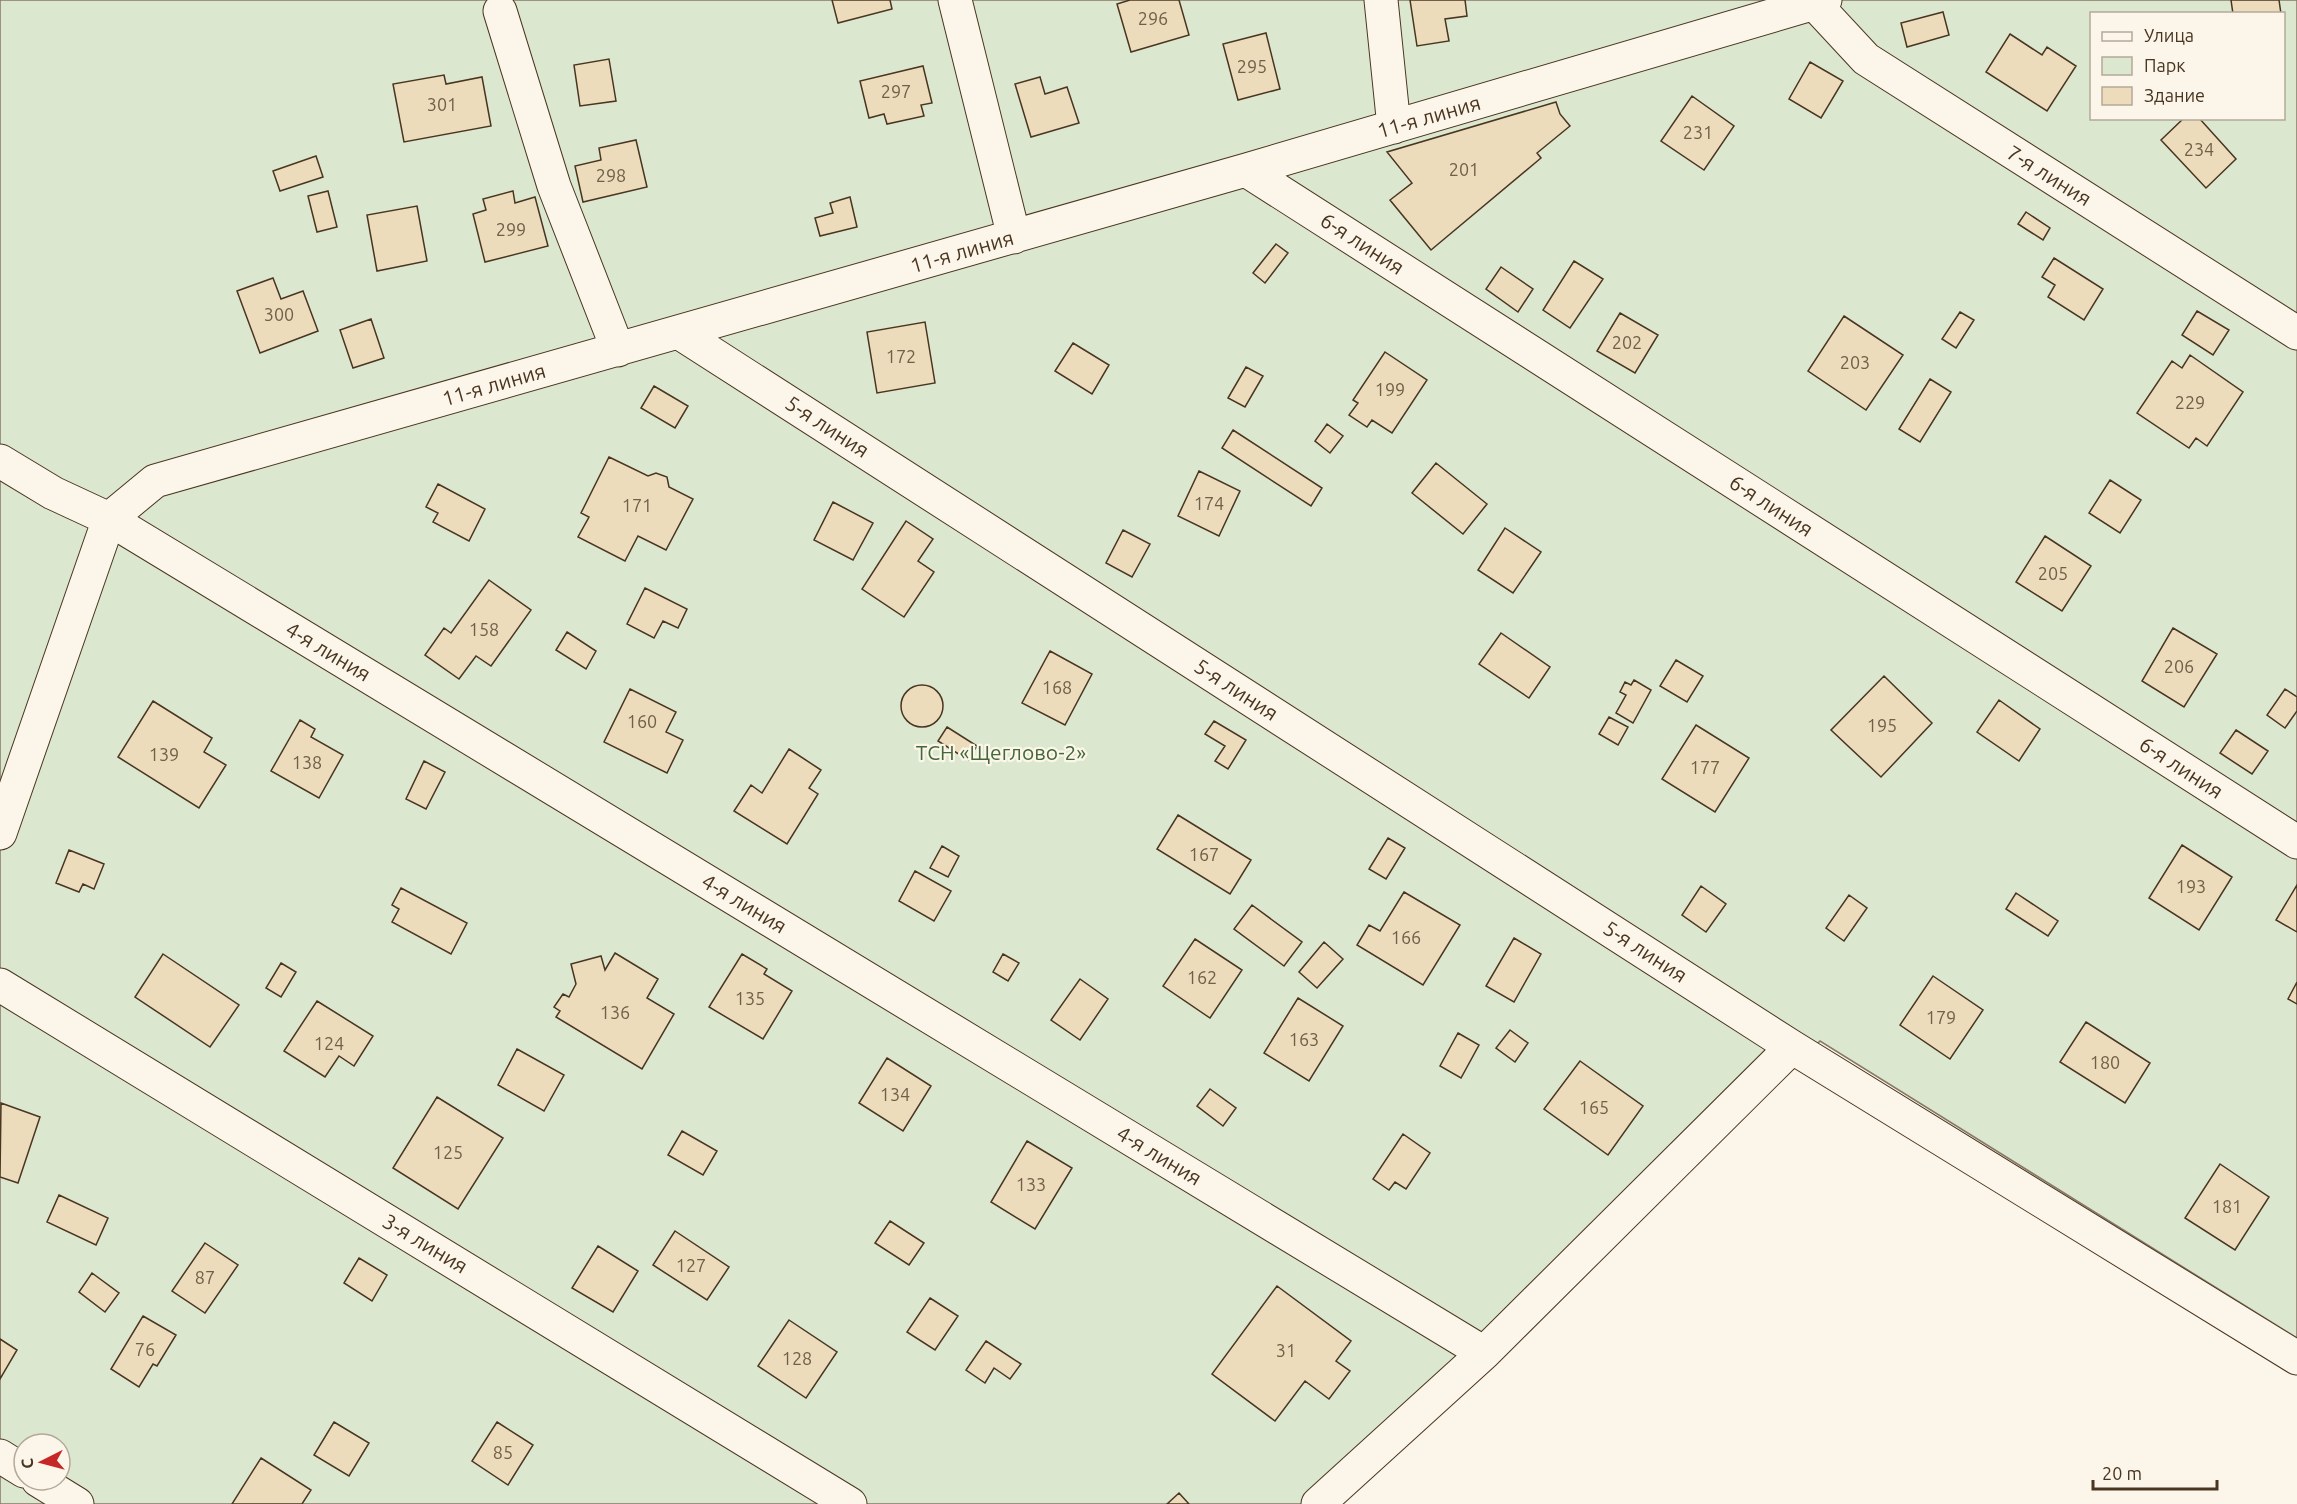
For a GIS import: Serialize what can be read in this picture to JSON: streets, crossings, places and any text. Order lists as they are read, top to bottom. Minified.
{"streets":{"street":["11-я линия","7-я линия","6-я линия","5-я линия","4-я линия","3-я линия"]},"crossings":[["11-я линия","7-я линия"],["11-я линия","6-я линия"],["11-я линия","5-я линия"],["11-я линия","4-я линия"]],"parks":["ТСН «Щеглово-2»"],"house_numbers":["296","295","297","301","231","234","201","298","299","300","202","172","203","199","229","174","171","205","158","206","168","160","195","139","138","177","167","193","166","162","135","136","179","163","124","180","134","165","125","133","181","127","87","76","31","128","85"],"legend":["Улица","Парк","Здание"],"scale_bar":"20 m","north":"left"}
